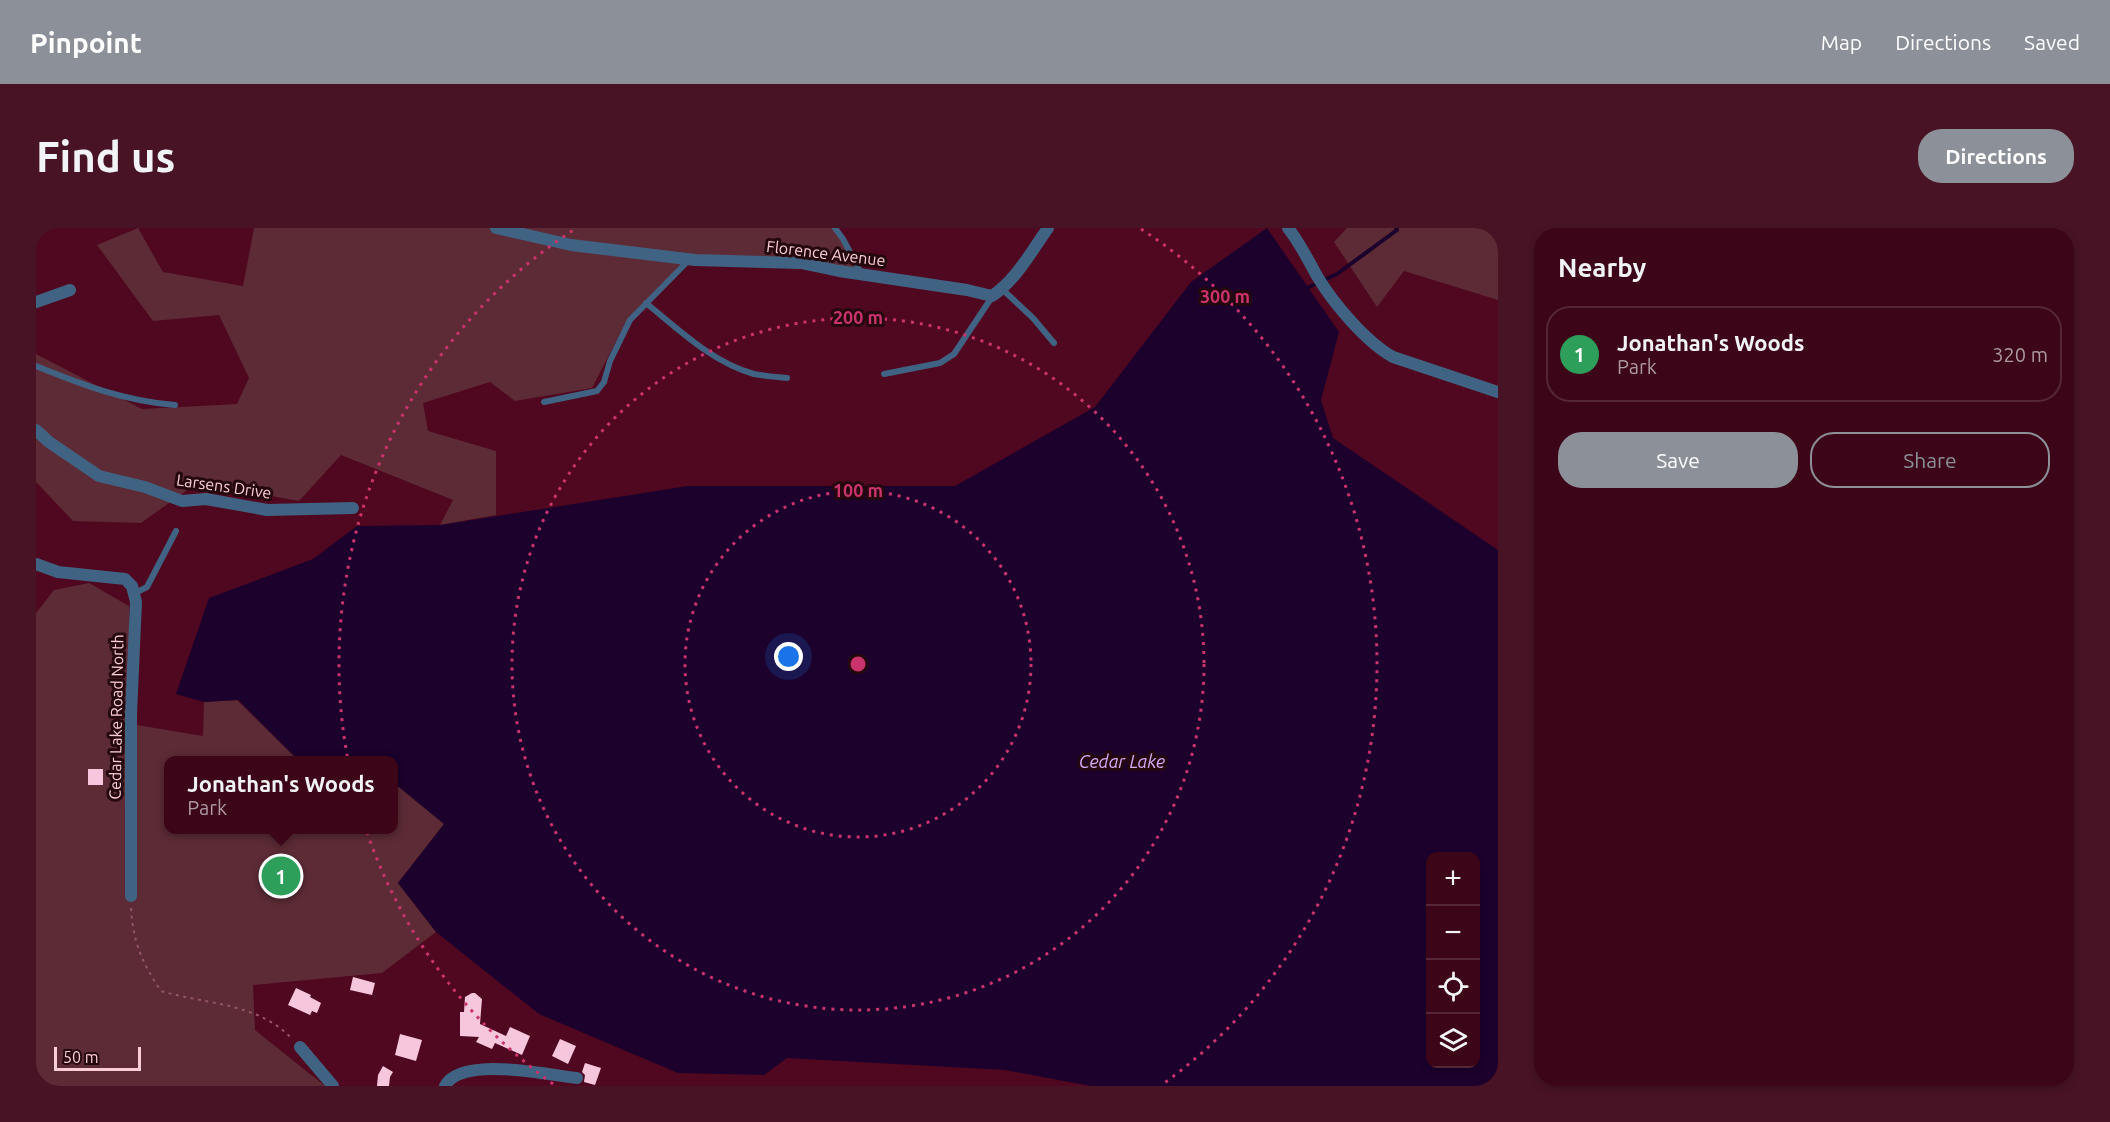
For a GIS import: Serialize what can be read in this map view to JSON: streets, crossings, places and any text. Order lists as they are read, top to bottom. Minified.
{"streets":{"street":["Florence Avenue","Larsens Drive","Cedar Lake Road North"]},"water":["Cedar Lake"],"scale_bar":"50 m","page":{"header":"Pinpoint","nav":["Map","Directions","Saved"],"buttons":["Directions",["Save","Share"]],"title":"Find us","heading":"Nearby","list":[{"mark":"1","name":"Jonathan's Woods","note":"Park","value":"320 m"}],"popup":["Jonathan's Woods","Park"],"map_buttons":["+","−"],"pins":"1","scale":"50 m"},"rings":["300 m","200 m","100 m"]}
